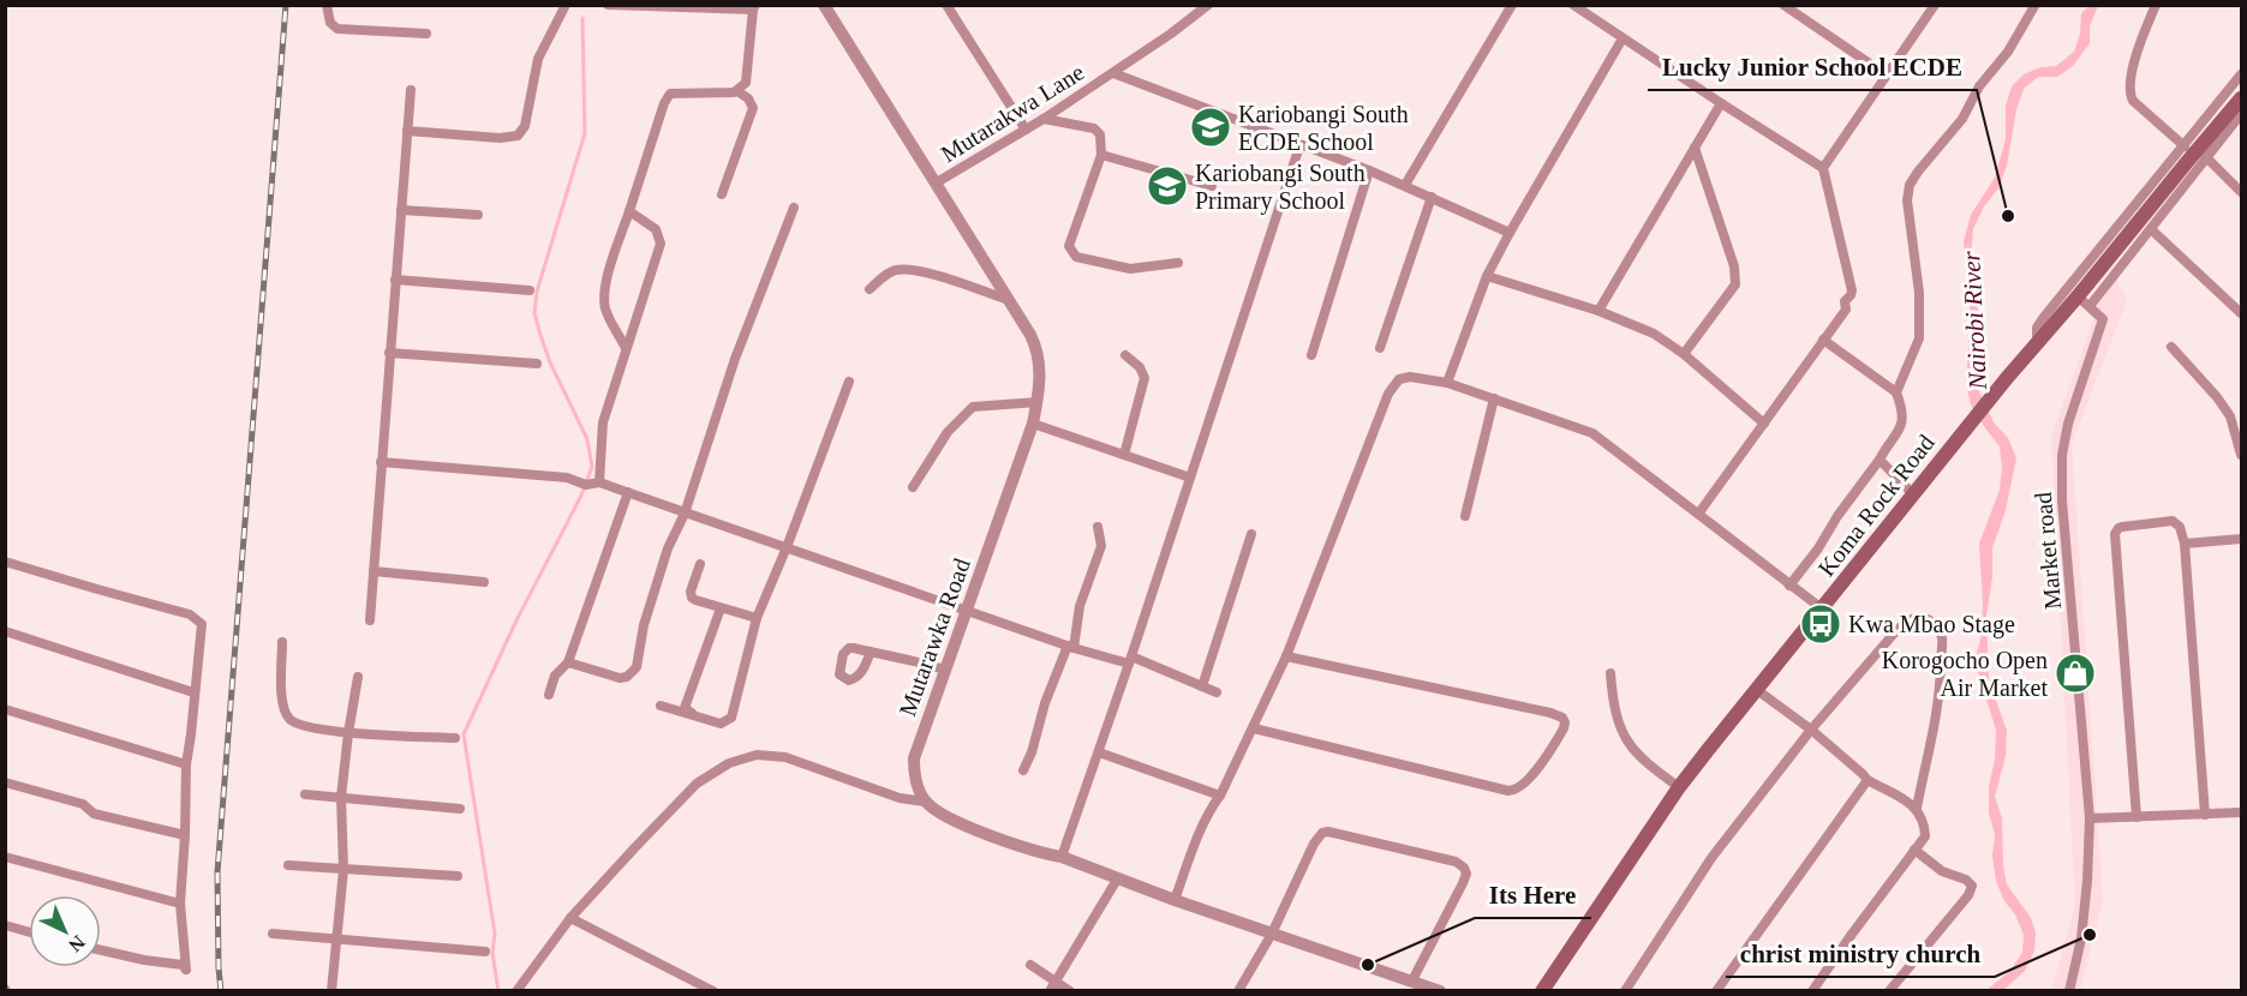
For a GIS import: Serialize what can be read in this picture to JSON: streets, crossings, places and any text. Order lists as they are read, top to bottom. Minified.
{"streets":{"main road":["Koma Rock Road"],"street":["Mutarakwa Lane","Market road","Mutarawka Road"]},"crossings":[["Mutarakwa Lane","Mutarawka Road"],["Koma Rock Road","Market road"]],"water":["Nairobi River"],"places":{"school or university":["Kariobangi South ECDE School","Kariobangi South Primary School"],"other":["Lucky Junior School ECDE","christ ministry church","Its Here"],"bus stop":["Kwa Mbao Stage"],"shop":["Korogocho Open Air Market"]},"north":"bottom right"}
